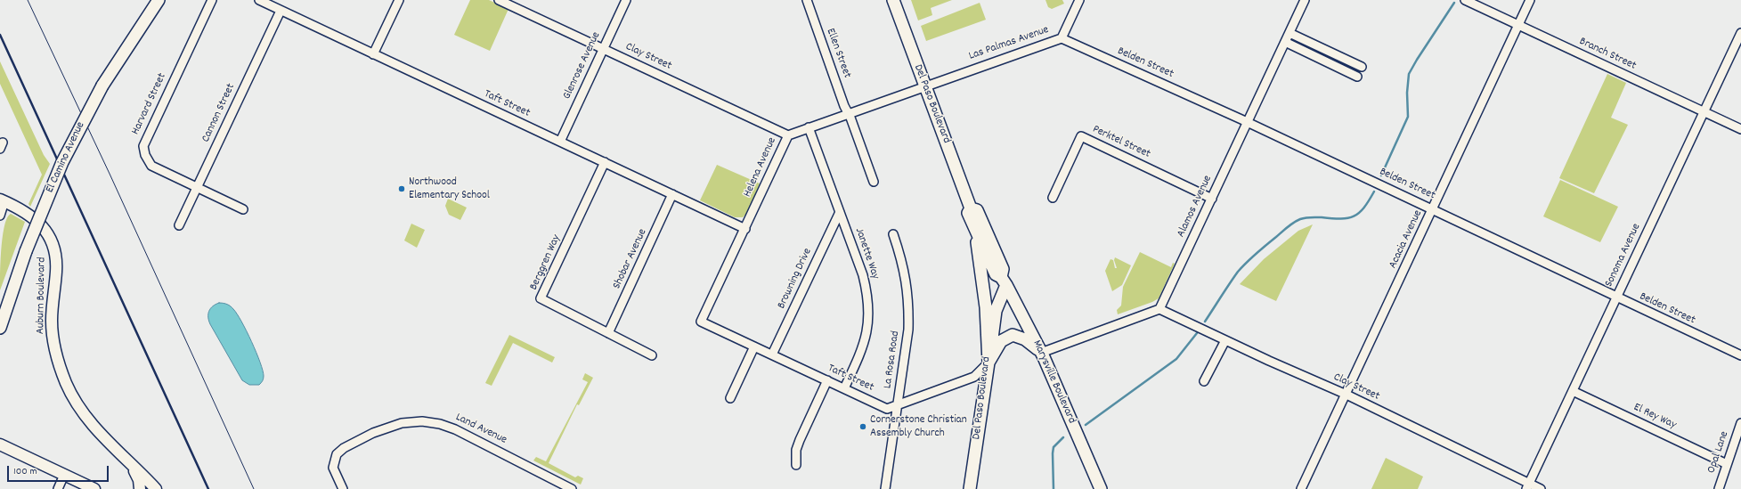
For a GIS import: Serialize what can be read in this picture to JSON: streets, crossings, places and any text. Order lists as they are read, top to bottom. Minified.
{"streets":{"main road":["Del Paso Boulevard","El Camino Avenue","Marysville Boulevard"],"street":["Las Palmas Avenue","Ellen Street","Branch Street","Clay Street","Belden Street","Glenrose Avenue","Harvard Street","Taft Street","Cannon Street","Perktel Street","Helena Avenue","Alamos Avenue","Acacia Avenue","Janette Way","Sonoma Avenue","Shobar Avenue","Berggren Way","Browning Drive","Auburn Boulevard","La Rosa Road","El Rey Way","Land Avenue","Opal Lane"]},"crossings":[["Las Palmas Avenue","Belden Street"],["Las Palmas Avenue","Del Paso Boulevard"],["Las Palmas Avenue","Helena Avenue"],["Ellen Street","Helena Avenue"],["Branch Street","Acacia Avenue"],["Branch Street","Sonoma Avenue"],["Clay Street","Glenrose Avenue"],["Clay Street","Helena Avenue"],["Clay Street","Alamos Avenue"],["Clay Street","Acacia Avenue"],["Clay Street","Sonoma Avenue"],["Belden Street","Alamos Avenue"],["Belden Street","Acacia Avenue"],["Belden Street","Sonoma Avenue"],["Glenrose Avenue","Taft Street"],["Harvard Street","Cannon Street"],["Taft Street","Del Paso Boulevard"],["Taft Street","Cannon Street"],["Taft Street","Helena Avenue"],["Taft Street","Janette Way"],["Taft Street","Shobar Avenue"],["Taft Street","Berggren Way"],["Taft Street","Browning Drive"],["Taft Street","La Rosa Road"],["Del Paso Boulevard","Helena Avenue"],["Del Paso Boulevard","Marysville Boulevard"],["Perktel Street","Alamos Avenue"],["Helena Avenue","Janette Way"],["Janette Way","Browning Drive"],["Sonoma Avenue","El Rey Way"],["Shobar Avenue","Berggren Way"],["El Rey Way","Opal Lane"]],"places":["Northwood Elementary School","Cornerstone Christian Assembly Church"],"scale_bar":"100 m"}
